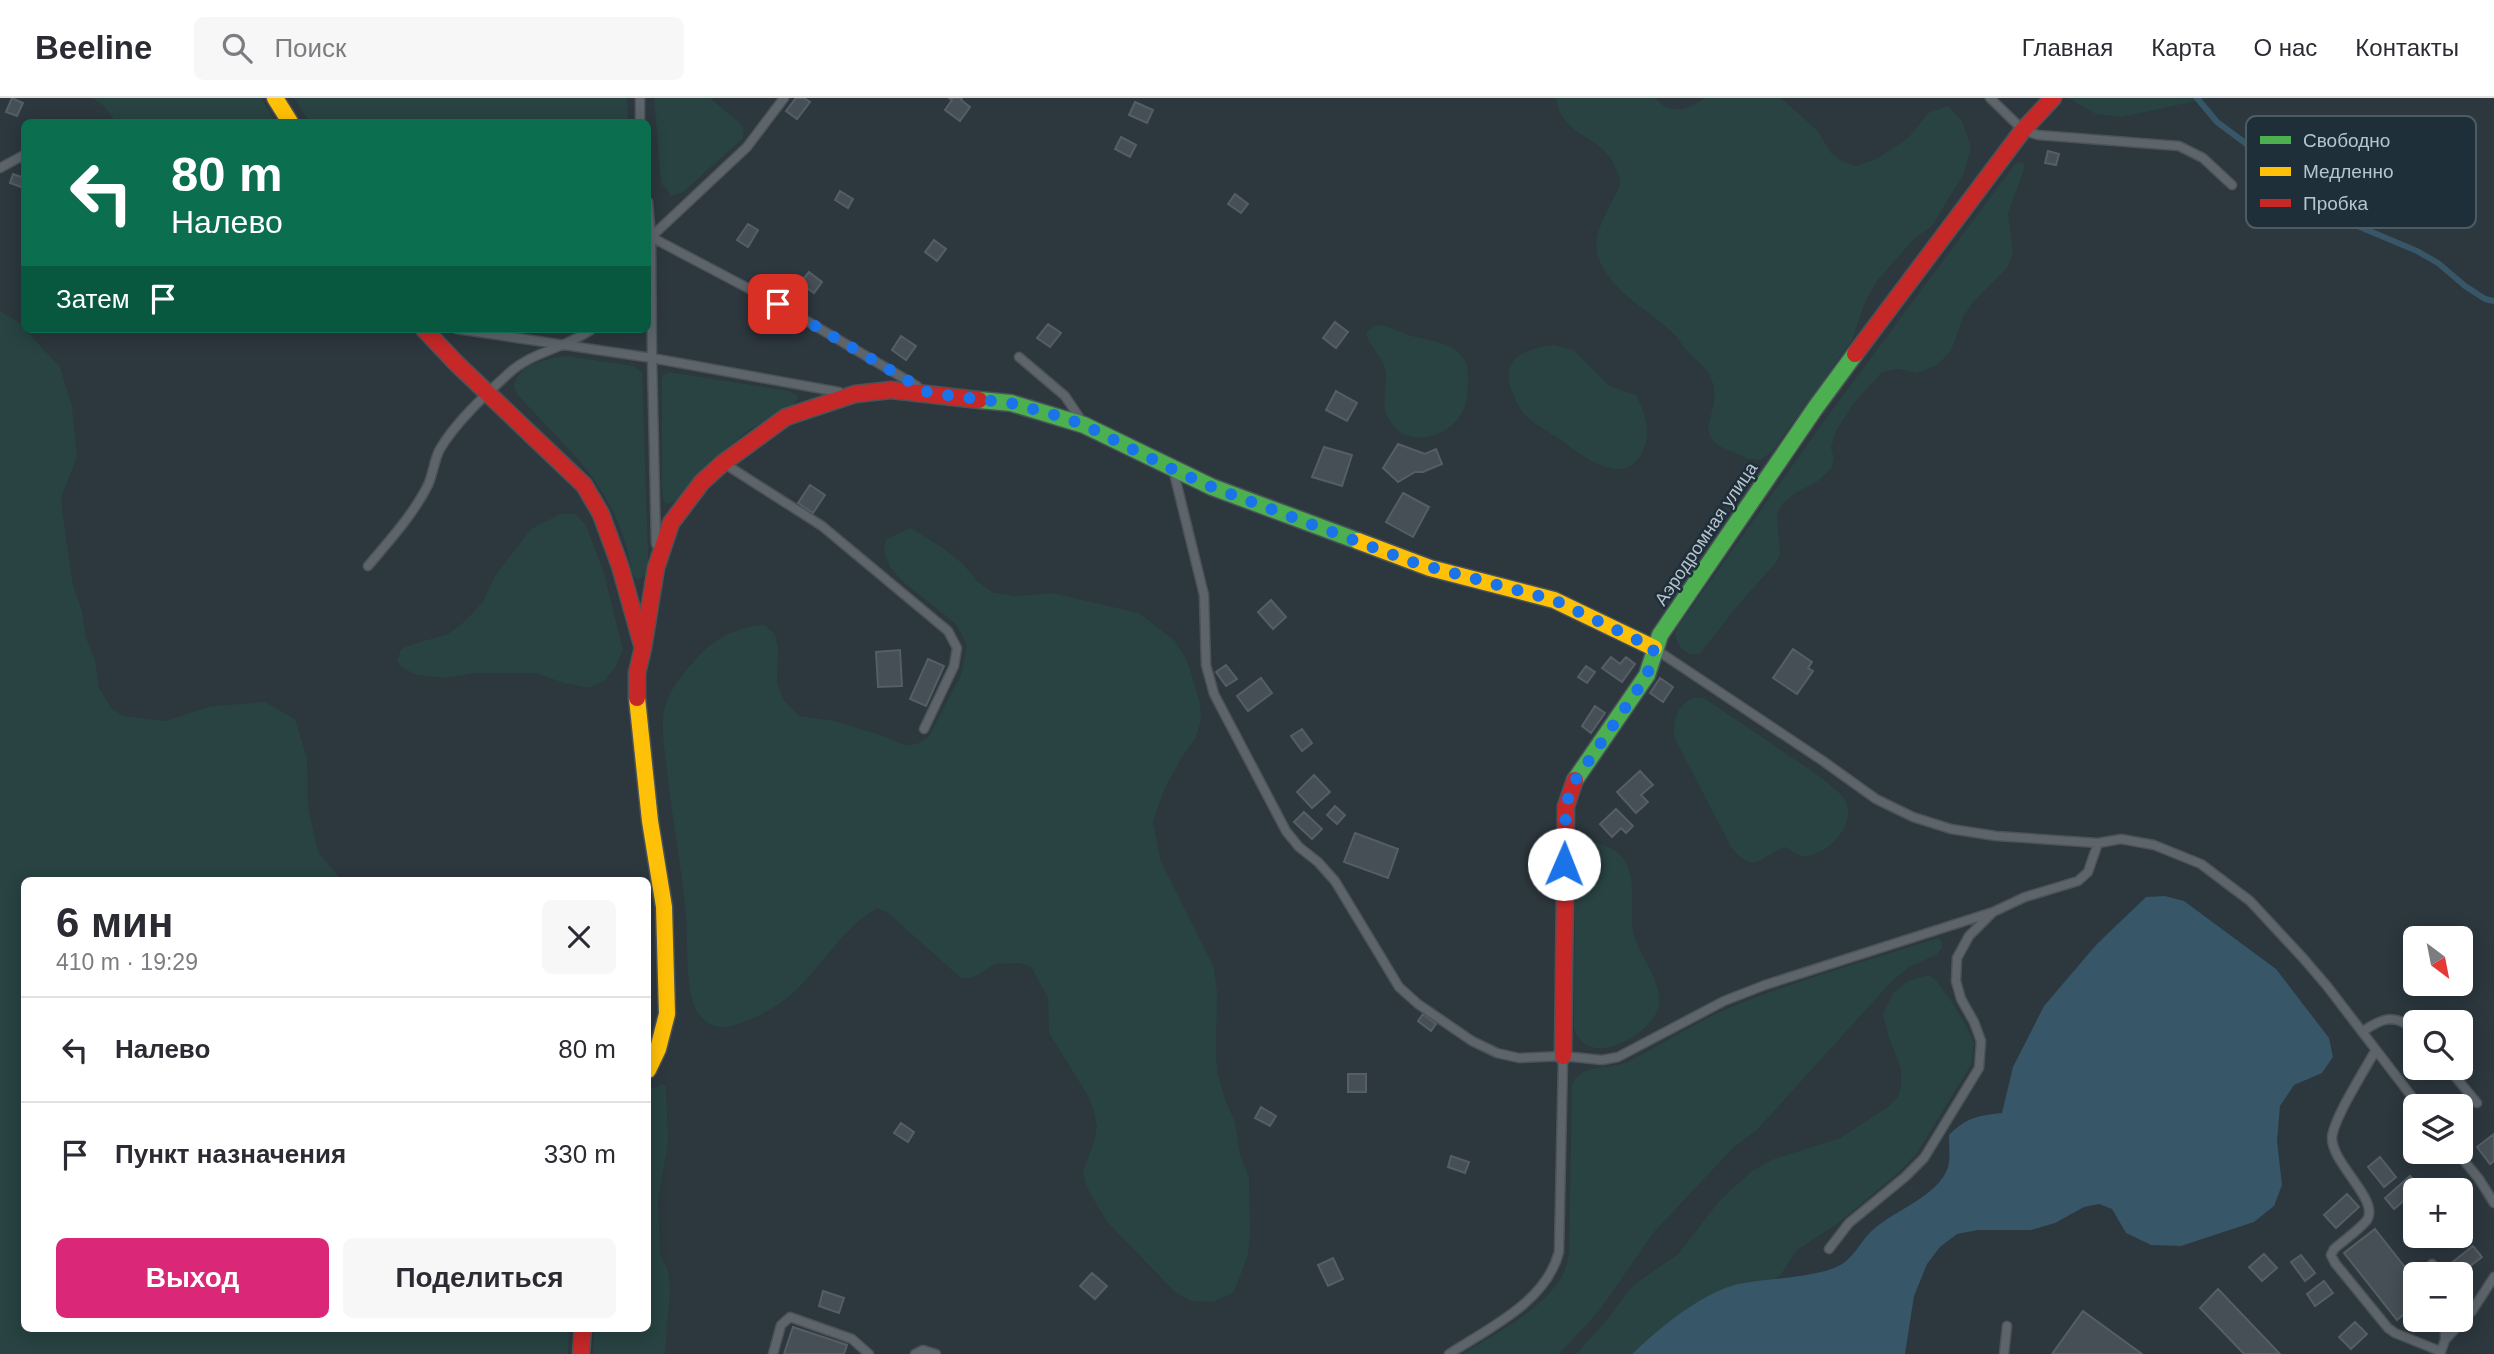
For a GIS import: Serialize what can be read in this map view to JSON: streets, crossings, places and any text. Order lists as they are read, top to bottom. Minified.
{"streets":{"street":["Аэродромная улица"]},"legend":["Свободно","Медленно","Пробка"],"north":"bottom right","page":{"header":"Beeline","search":"Поиск","nav":["Главная","Карта","О нас","Контакты"],"turn":["80 m","Налево"],"then":"Затем","heading":["6 мин","410 m · 19:29"],"map_buttons":["+","−"],"list":[{"name":"Налево","value":"80 m"},{"name":"Пункт назначения","value":"330 m"}],"buttons":["Выход","Поделиться"]}}
